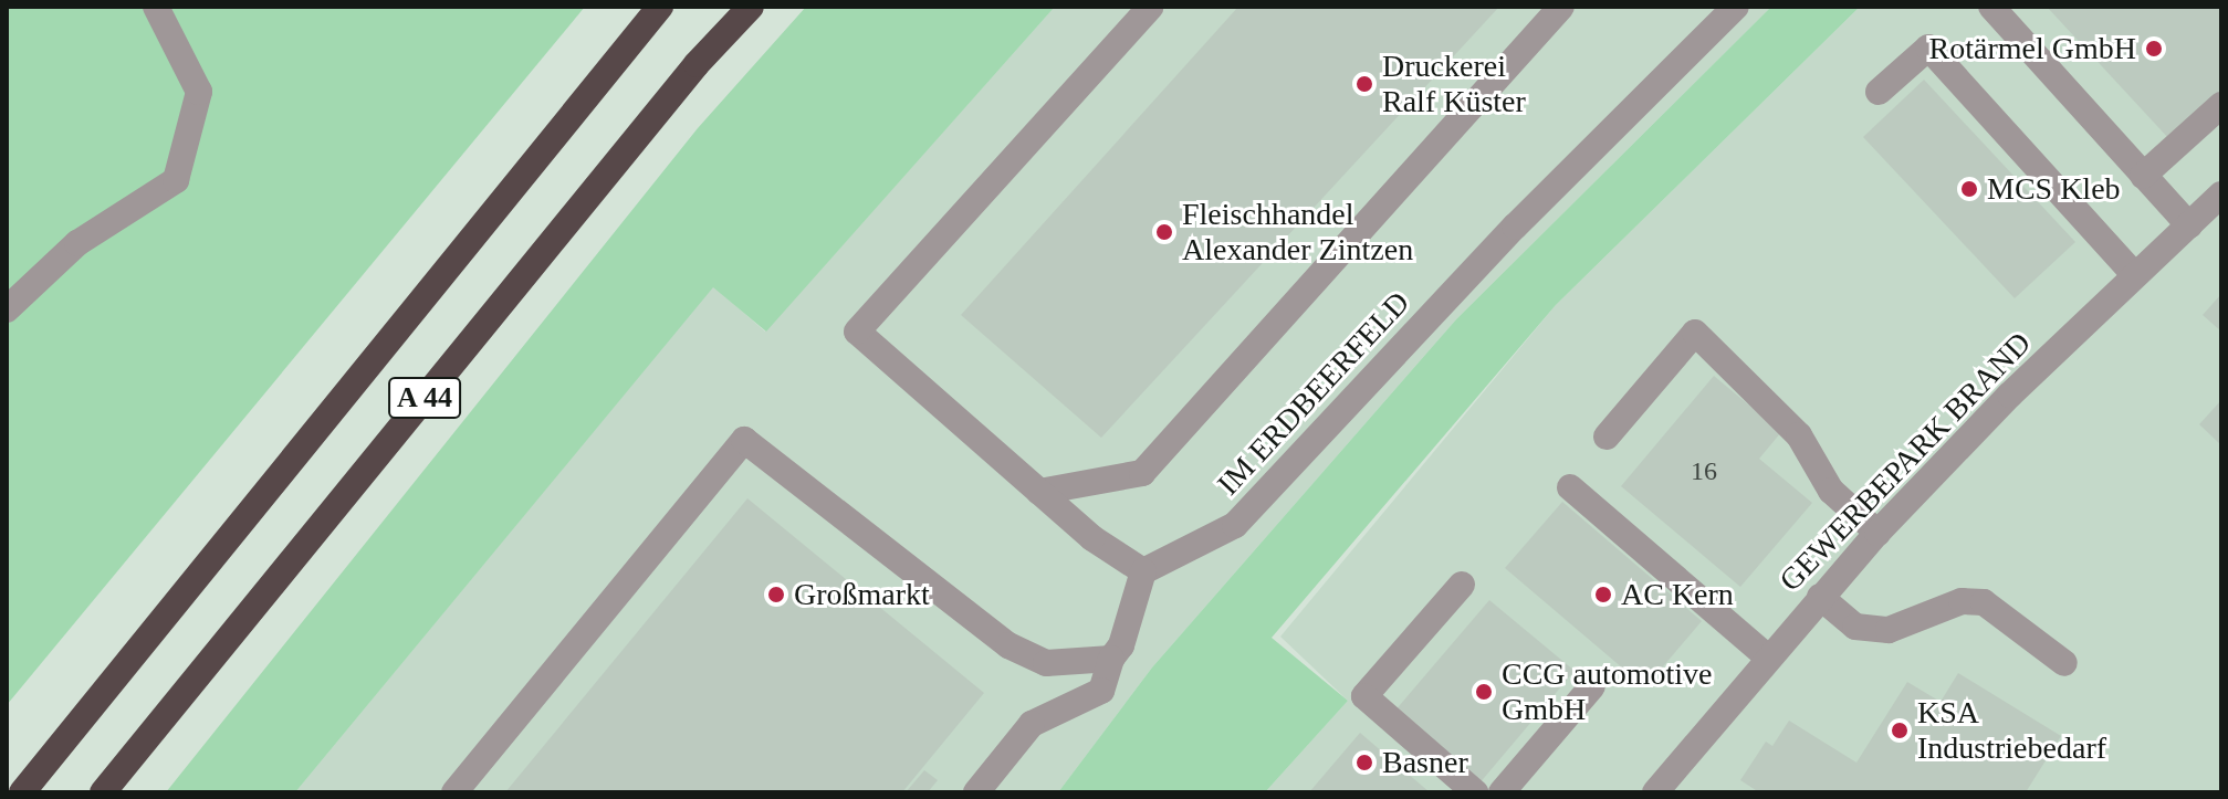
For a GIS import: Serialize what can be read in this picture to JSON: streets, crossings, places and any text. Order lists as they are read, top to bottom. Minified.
{"streets":{"highway":["A 44"],"street":["IM ERDBEERFELD","GEWERBEPARK BRAND"]},"places":["Rotärmel GmbH","Druckerei Ralf Küster","MCS Kleb","Fleischhandel Alexander Zintzen","Großmarkt","AC Kern","CCG automotive GmbH","KSA Industriebedarf","Basner"],"house_numbers":["16"]}
